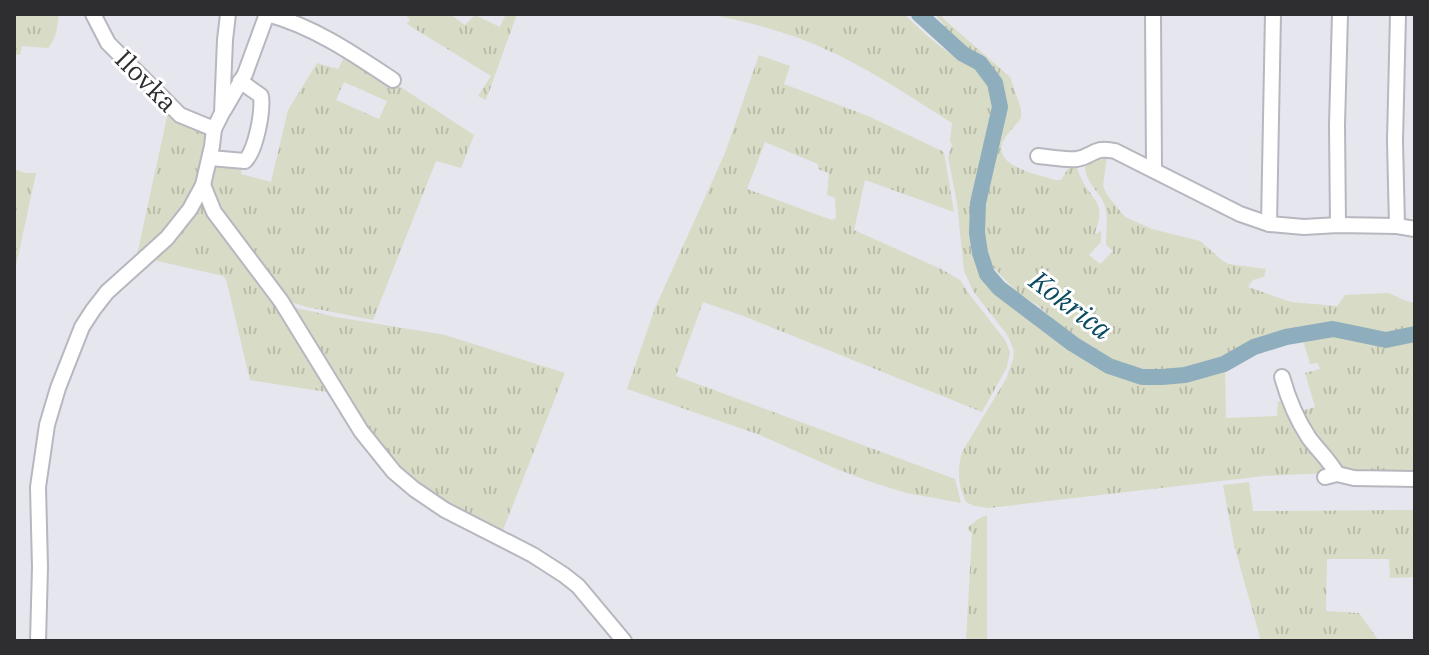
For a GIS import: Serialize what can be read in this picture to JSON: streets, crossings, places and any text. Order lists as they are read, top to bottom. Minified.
{"streets":{"street":["Ilovka"]},"water":["Kokrica"]}
